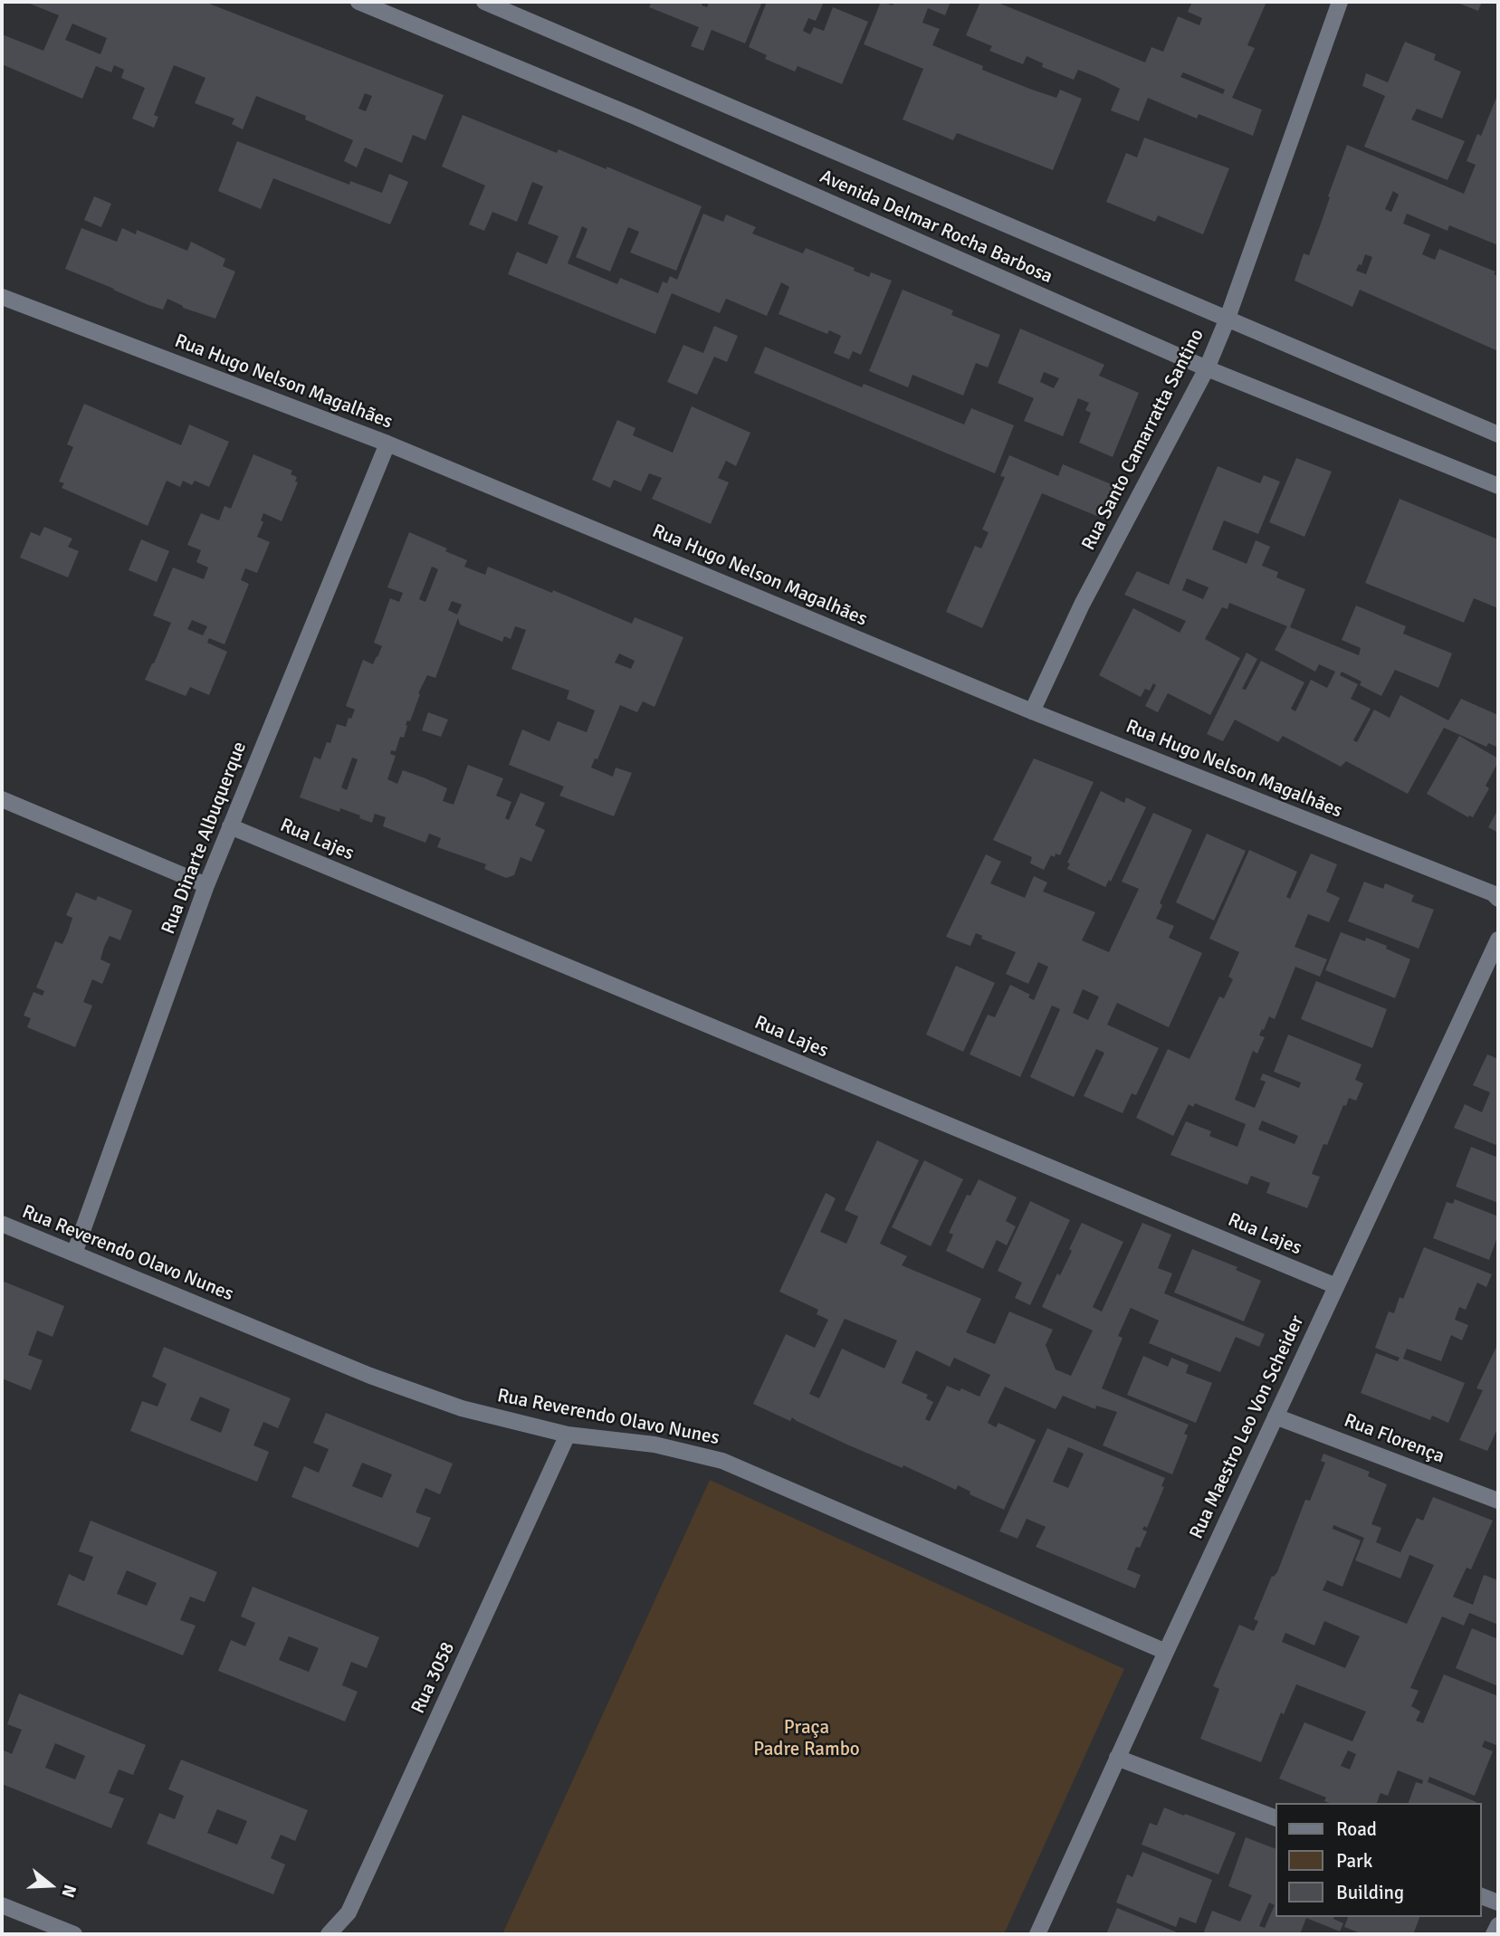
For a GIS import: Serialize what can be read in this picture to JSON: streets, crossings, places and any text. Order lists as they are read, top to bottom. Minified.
{"streets":{"street":["Avenida Delmar Rocha Barbosa","Rua Hugo Nelson Magalhães","Rua Santo Camarratta Santino","Rua Dinarte Albuquerque","Rua Lajes","Rua Reverendo Olavo Nunes","Rua Maestro Leo Von Scheider","Rua Florença","Rua 3058"]},"crossings":[["Avenida Delmar Rocha Barbosa","Rua Santo Camarratta Santino"],["Rua Hugo Nelson Magalhães","Rua Santo Camarratta Santino"],["Rua Hugo Nelson Magalhães","Rua Dinarte Albuquerque"],["Rua Dinarte Albuquerque","Rua Lajes"],["Rua Dinarte Albuquerque","Rua Reverendo Olavo Nunes"],["Rua Lajes","Rua Maestro Leo Von Scheider"],["Rua Reverendo Olavo Nunes","Rua Maestro Leo Von Scheider"],["Rua Reverendo Olavo Nunes","Rua 3058"],["Rua Maestro Leo Von Scheider","Rua Florença"]],"parks":["Praça Padre Rambo"],"legend":["Road","Park","Building"],"north":"right"}
